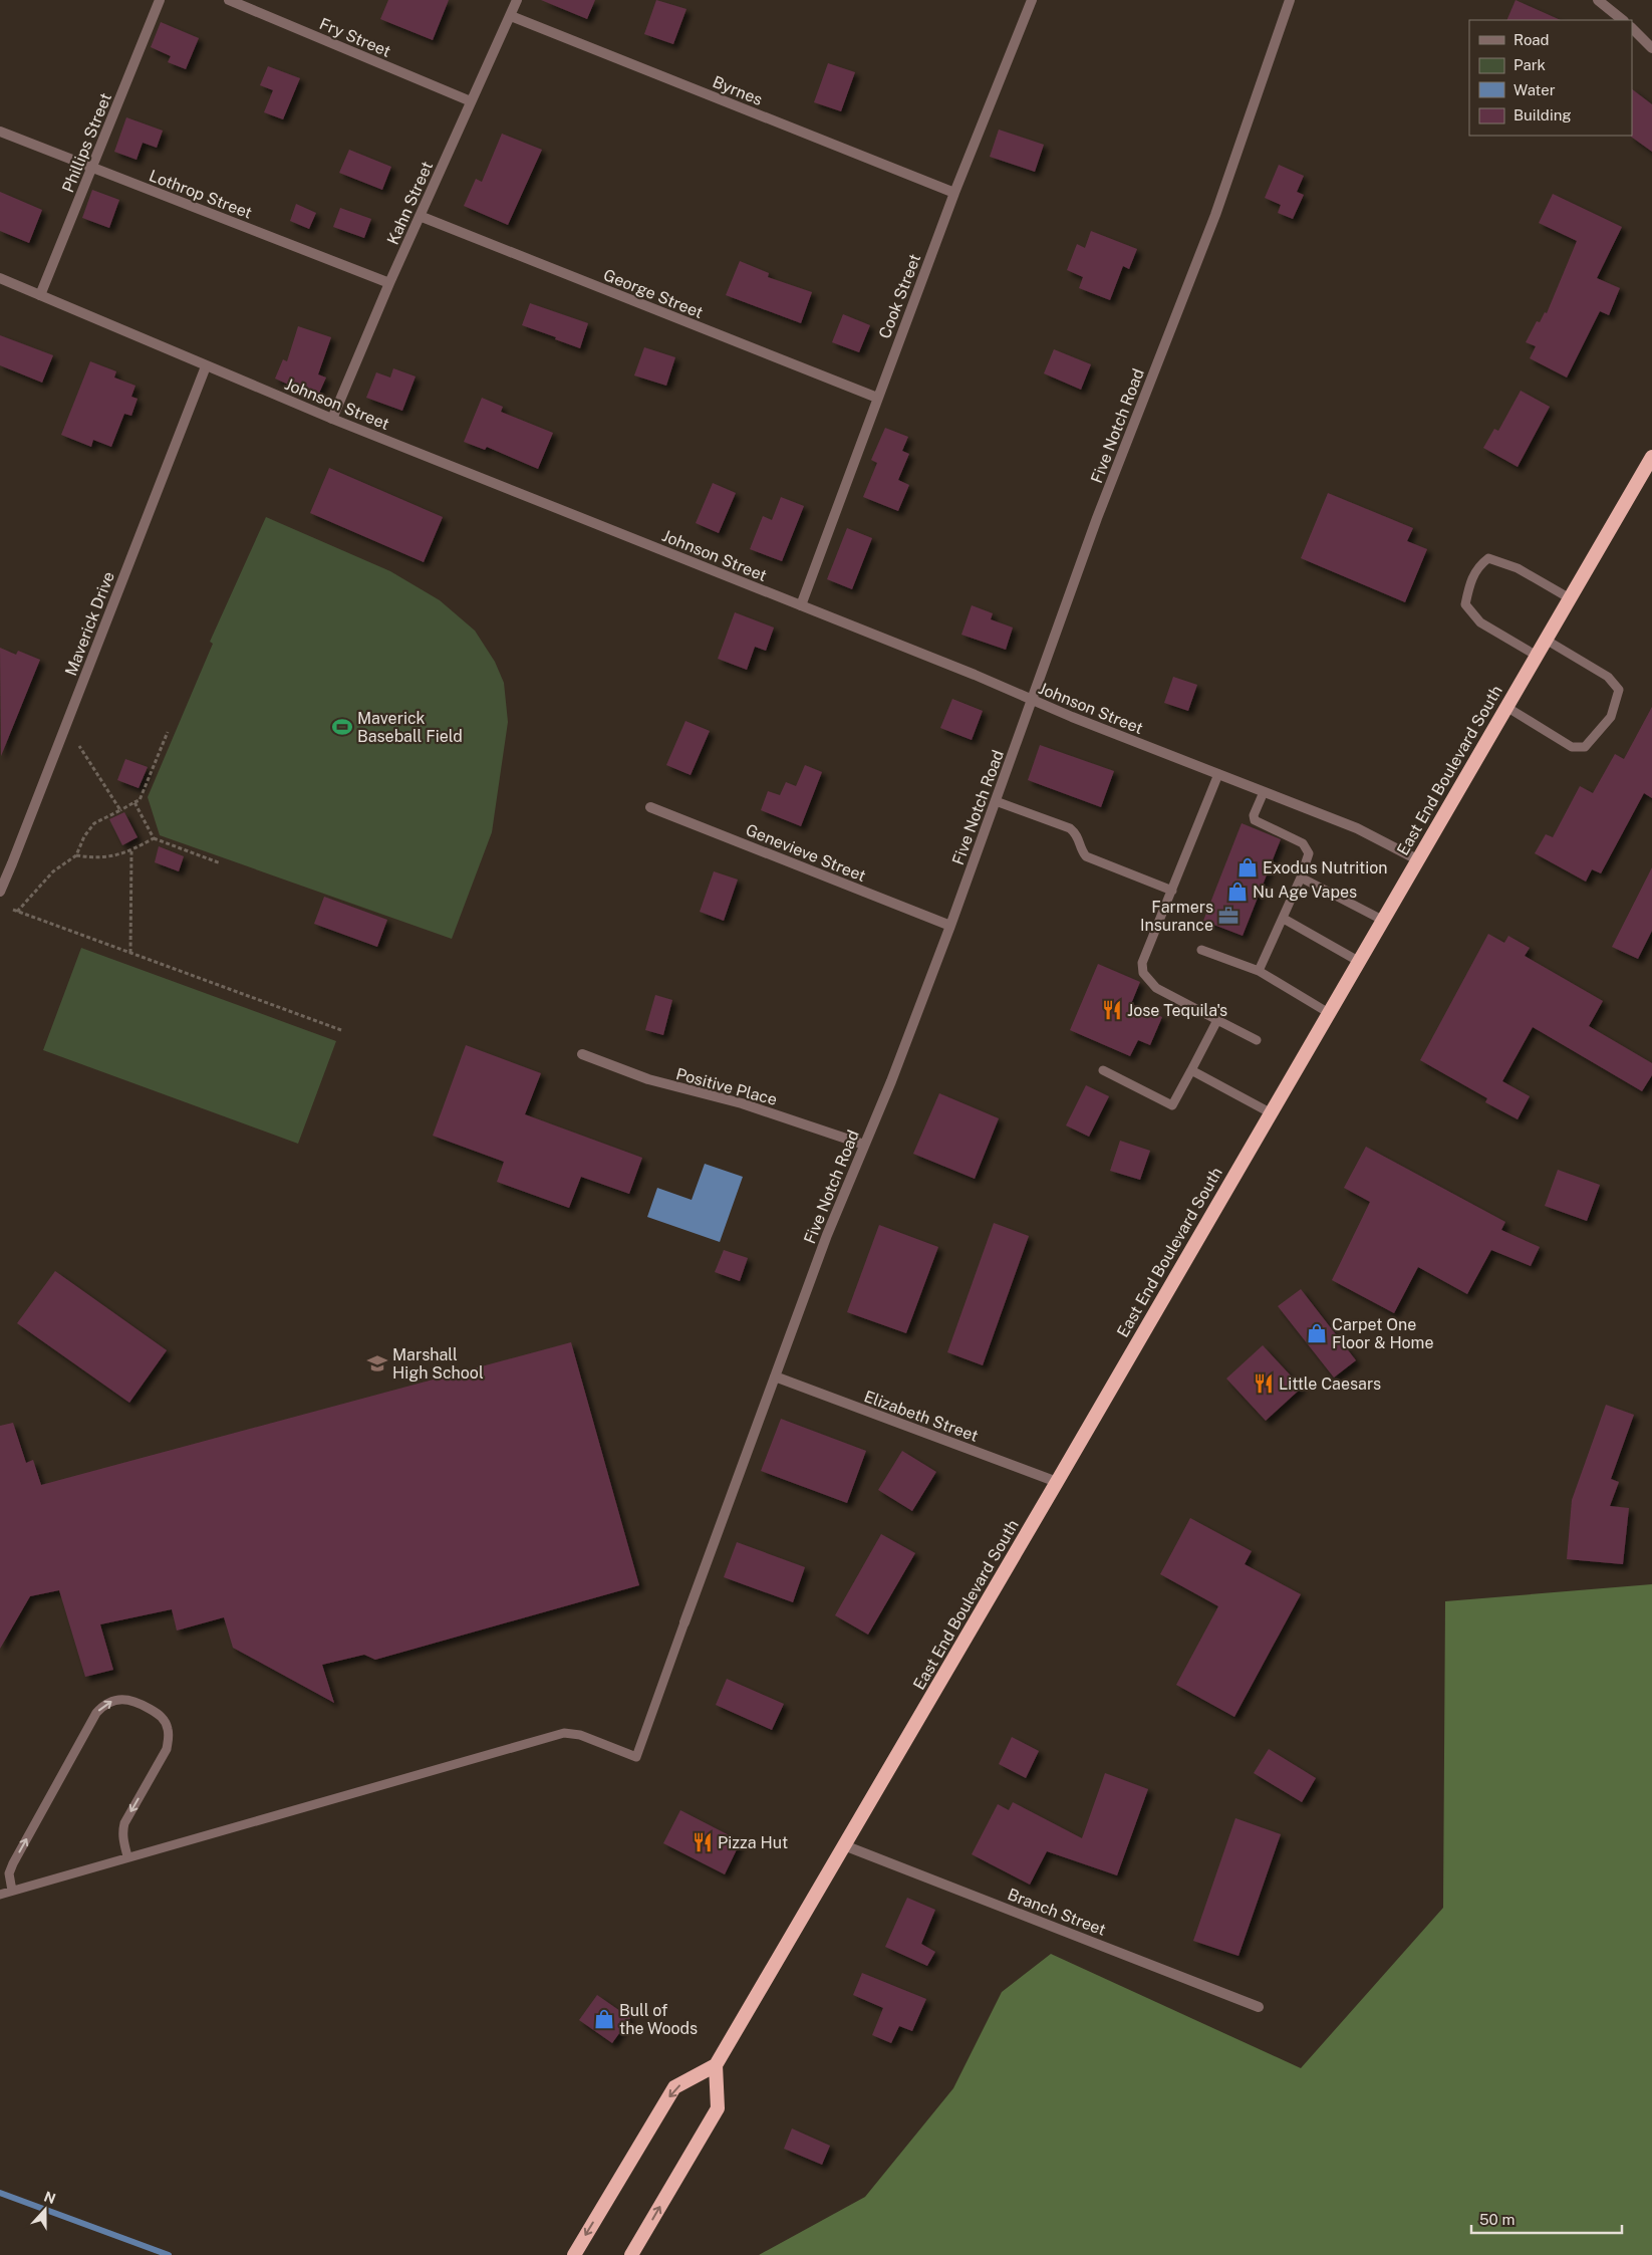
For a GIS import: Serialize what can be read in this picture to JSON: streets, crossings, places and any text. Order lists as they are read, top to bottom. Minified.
{"streets":{"highway":["East End Boulevard South"],"street":["Fry Street","Byrnes","Phillips Street","Lothrop Street","Kahn Street","George Street","Cook Street","Johnson Street","Five Notch Road","Maverick Drive","Genevieve Street","Positive Place","Elizabeth Street","Branch Street"]},"crossings":[["Fry Street","Kahn Street"],["Byrnes","Kahn Street"],["Byrnes","Cook Street"],["Phillips Street","Lothrop Street"],["Phillips Street","Johnson Street"],["Lothrop Street","Kahn Street"],["Kahn Street","George Street"],["Kahn Street","Johnson Street"],["George Street","Cook Street"],["Cook Street","Johnson Street"],["Johnson Street","Five Notch Road"],["Johnson Street","Maverick Drive"],["Johnson Street","East End Boulevard South"],["Five Notch Road","Genevieve Street"],["Five Notch Road","Positive Place"],["Five Notch Road","Elizabeth Street"],["East End Boulevard South","Elizabeth Street"],["East End Boulevard South","Branch Street"]],"places":{"sports":["Maverick Baseball Field"],"shop":["Exodus Nutrition","Nu Age Vapes","Carpet One Floor & Home","Bull of the Woods"],"office":["Farmers Insurance"],"restaurant":["Jose Tequila's","Little Caesars","Pizza Hut"],"school or university":["Marshall High School"]},"legend":["Road","Park","Water","Building"],"scale_bar":"50 m","north":"top"}
